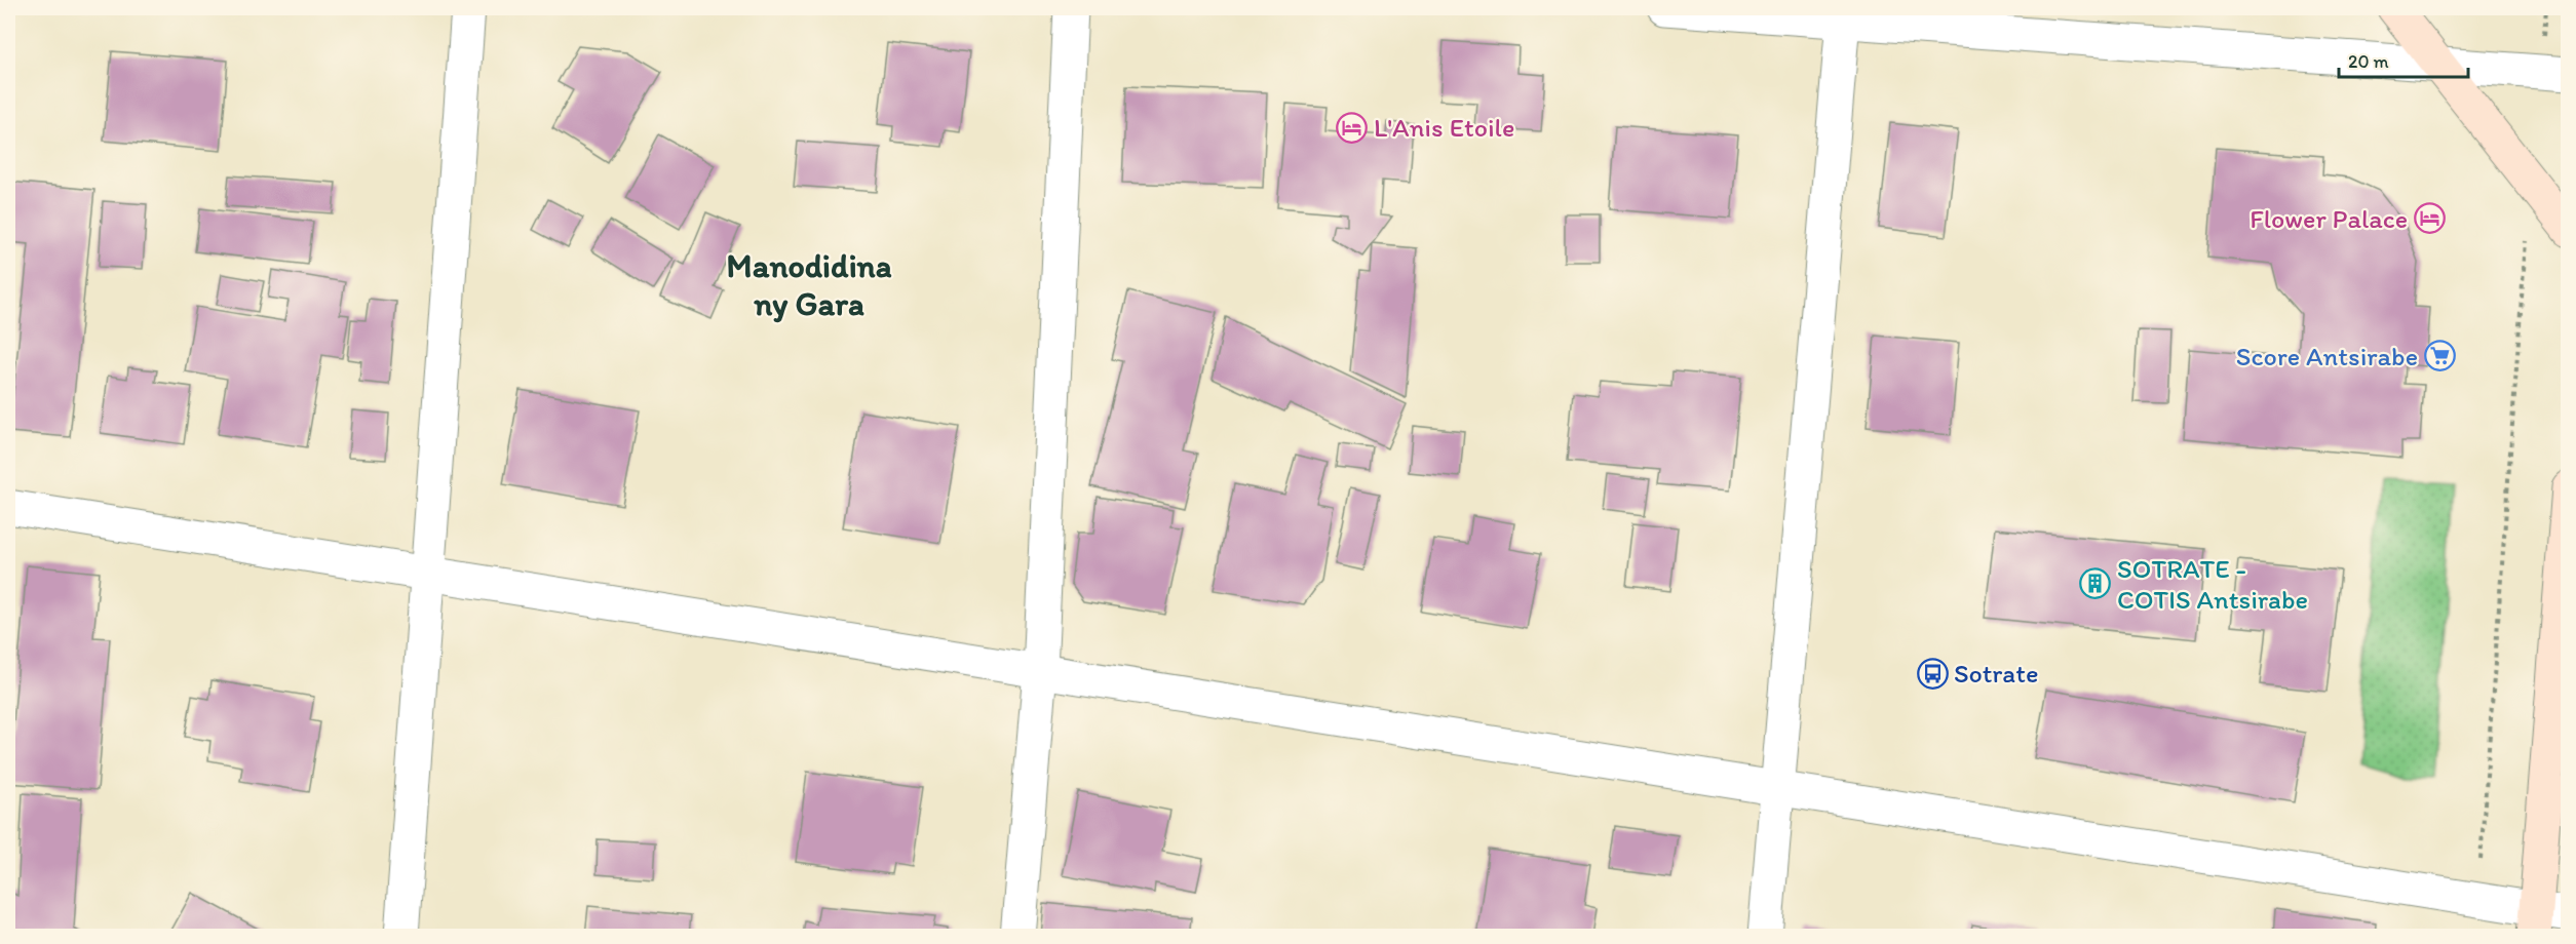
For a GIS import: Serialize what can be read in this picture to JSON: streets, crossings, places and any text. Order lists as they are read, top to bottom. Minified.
{"districts":["Manodidina ny Gara"],"places":{"hotel":["L'Anis Etoile","Flower Palace"],"supermarket":["Score Antsirabe"],"building":["SOTRATE - COTIS Antsirabe"],"bus stop":["Sotrate"]},"scale_bar":"20 m"}
